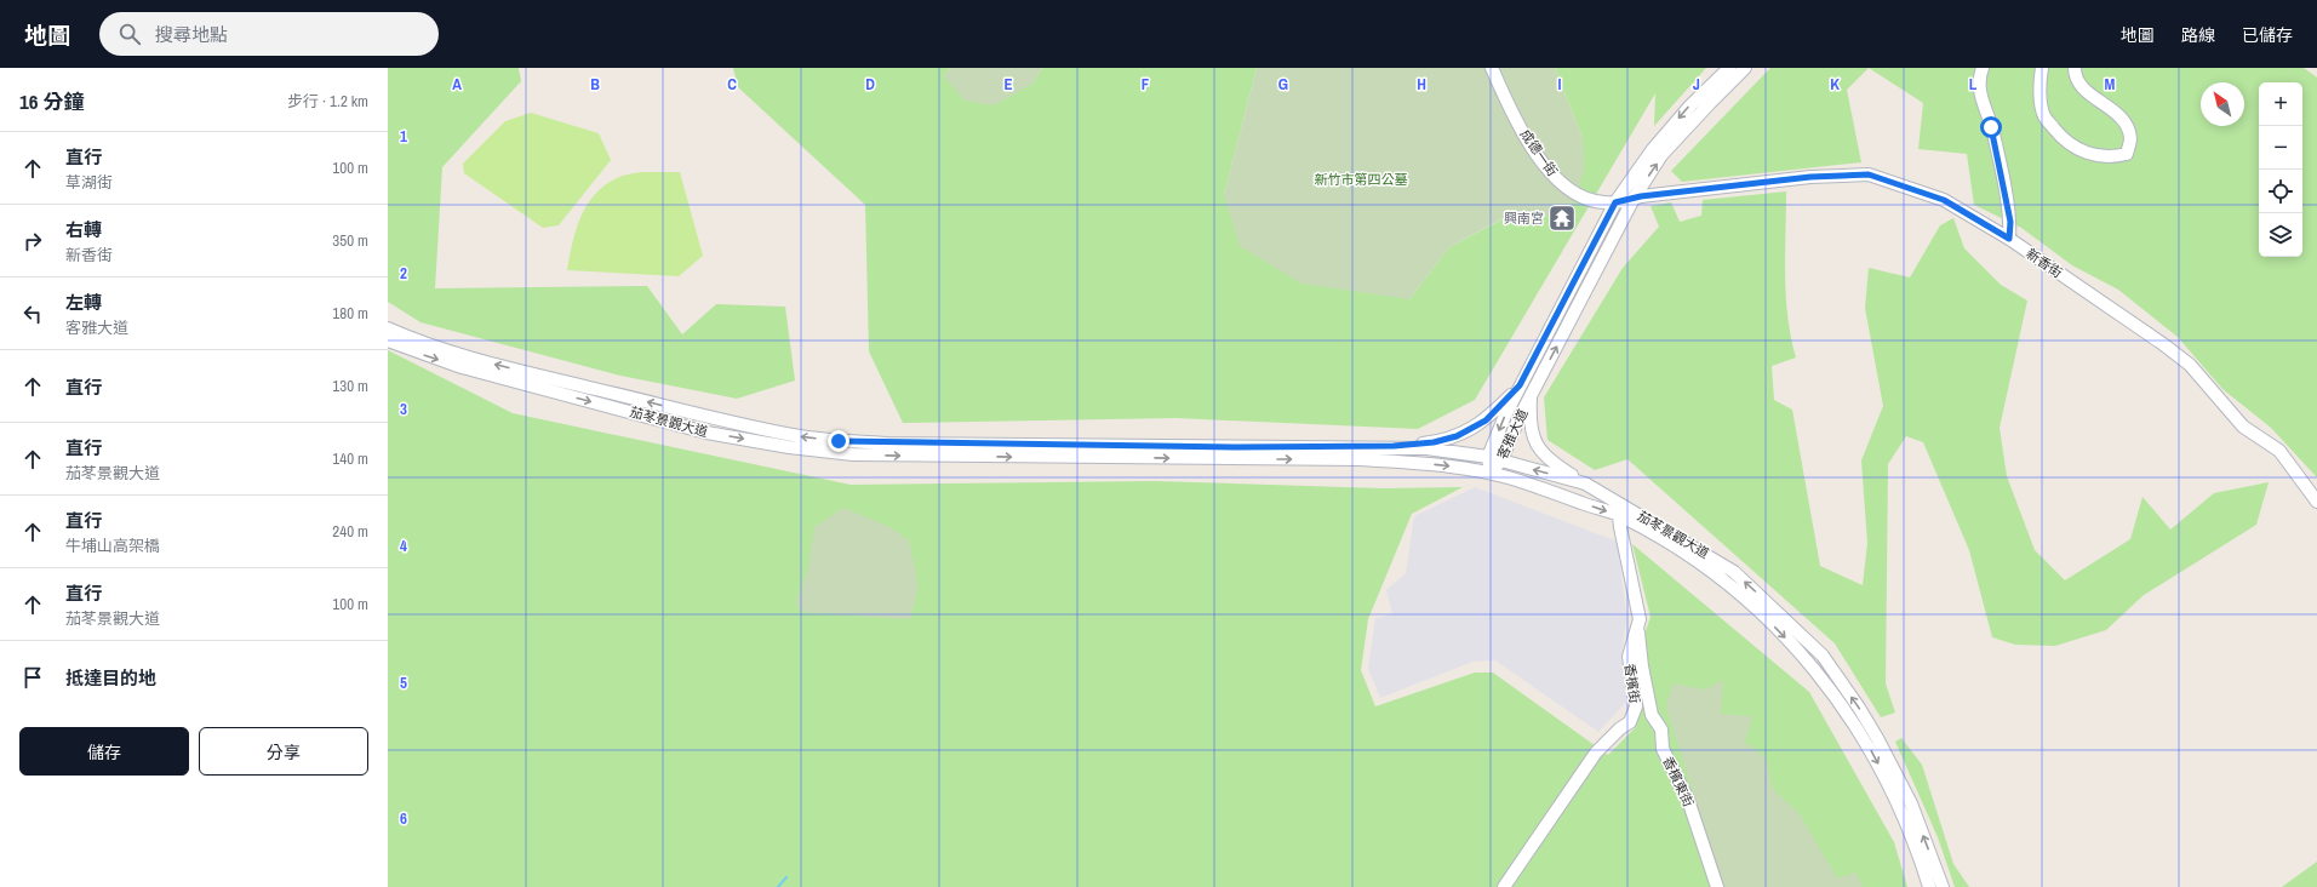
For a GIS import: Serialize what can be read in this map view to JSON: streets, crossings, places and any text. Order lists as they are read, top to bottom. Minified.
{"streets":{"street":["成德一街","新香街","茄苳景觀大道","客雅大道","香檳街","香檳東街"]},"crossings":[["成德一街","新香街"],["成德一街","客雅大道"],["新香街","客雅大道"],["茄苳景觀大道","客雅大道"],["茄苳景觀大道","香檳街"],["香檳街","香檳東街"]],"parks":["新竹市第四公墓"],"places":{"temple":["興南宮"]},"north":"top left","page":{"header":"地圖","search":"搜尋地點","nav":["地圖","路線","已儲存"],"heading":["16 分鐘","步行 · 1.2 km"],"map_buttons":["+","−"],"list":[["直行","草湖街","100 m"],["右轉","新香街","350 m"],["左轉","客雅大道","180 m"],["直行","130 m"],["直行","茄苳景觀大道","140 m"],["直行","牛埔山高架橋","240 m"],["直行","茄苳景觀大道","100 m"],"抵達目的地"],"buttons":["儲存","分享"]},"grid":{"columns":["A","B","C","D","E","F","G","H","I","J","K","L","M"],"rows":["1","2","3","4","5","6"]}}
